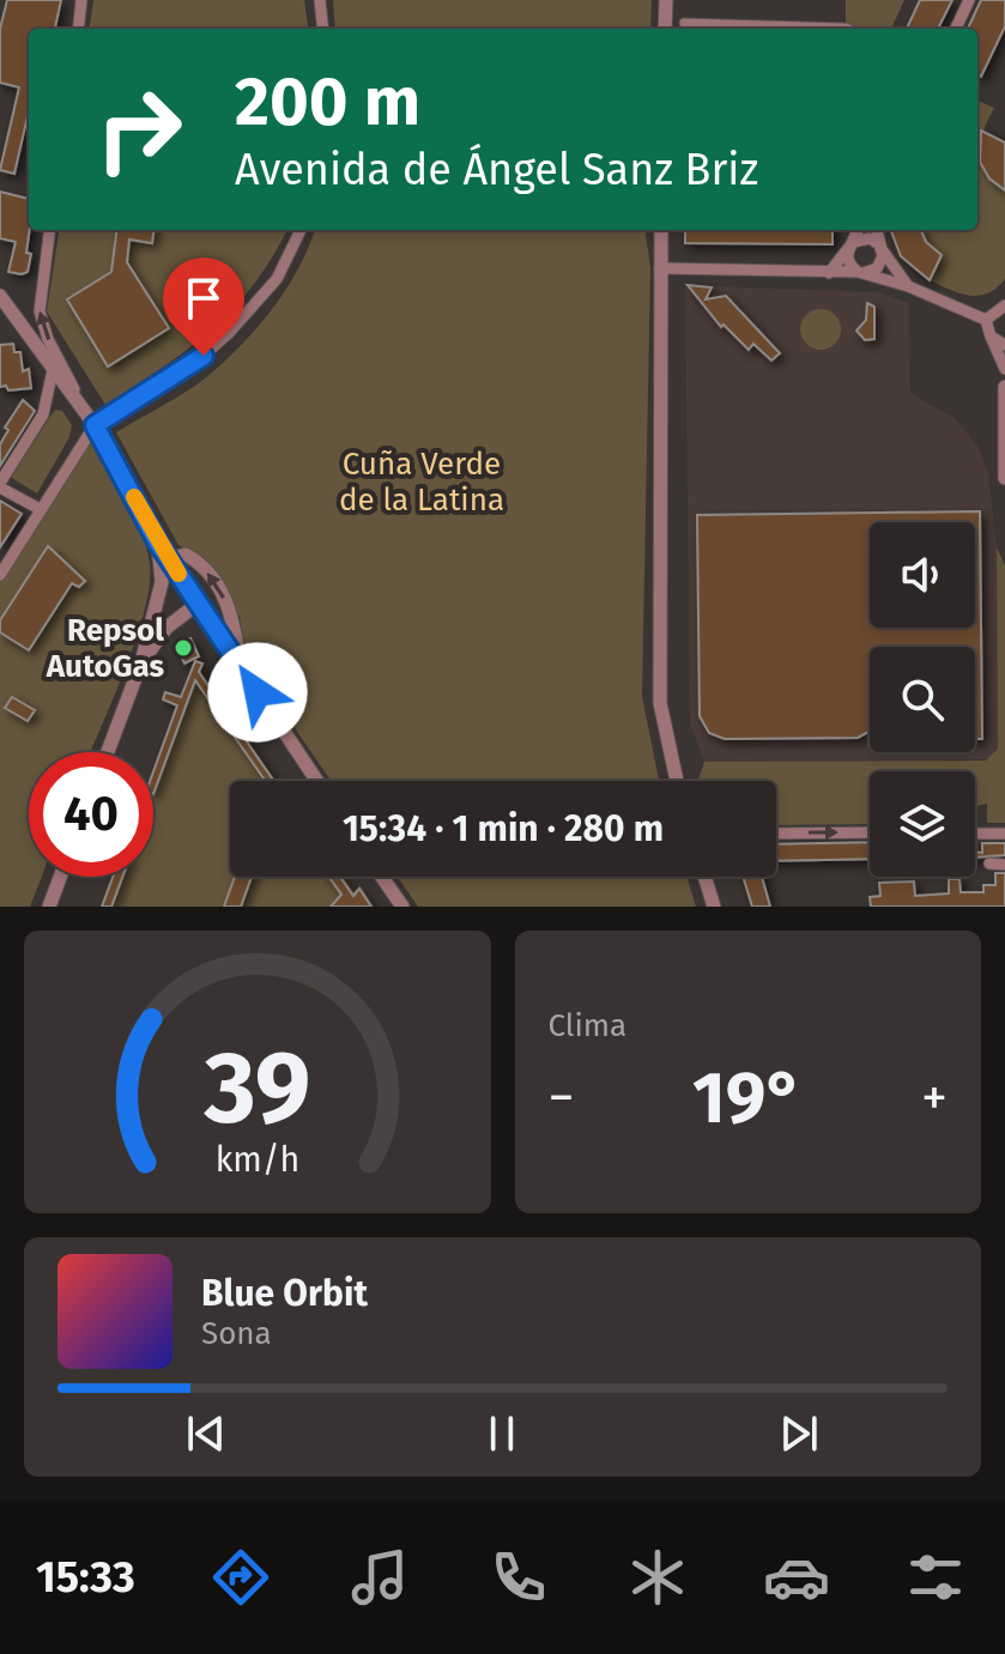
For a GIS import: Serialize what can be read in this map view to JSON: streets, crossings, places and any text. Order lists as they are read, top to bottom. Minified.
{"parks":["Cuña Verde de la Latina"],"places":["Repsol AutoGas"],"page":{"turn":["200 m","Avenida de Ángel Sanz Briz"],"limit":"40","trip":"15:34 · 1 min · 280 m","tile":"Clima","heat":["−","19°","+"],"song":["Blue Orbit","Sona"],"tabs":"15:33","gauge":["39","km/h"]}}
